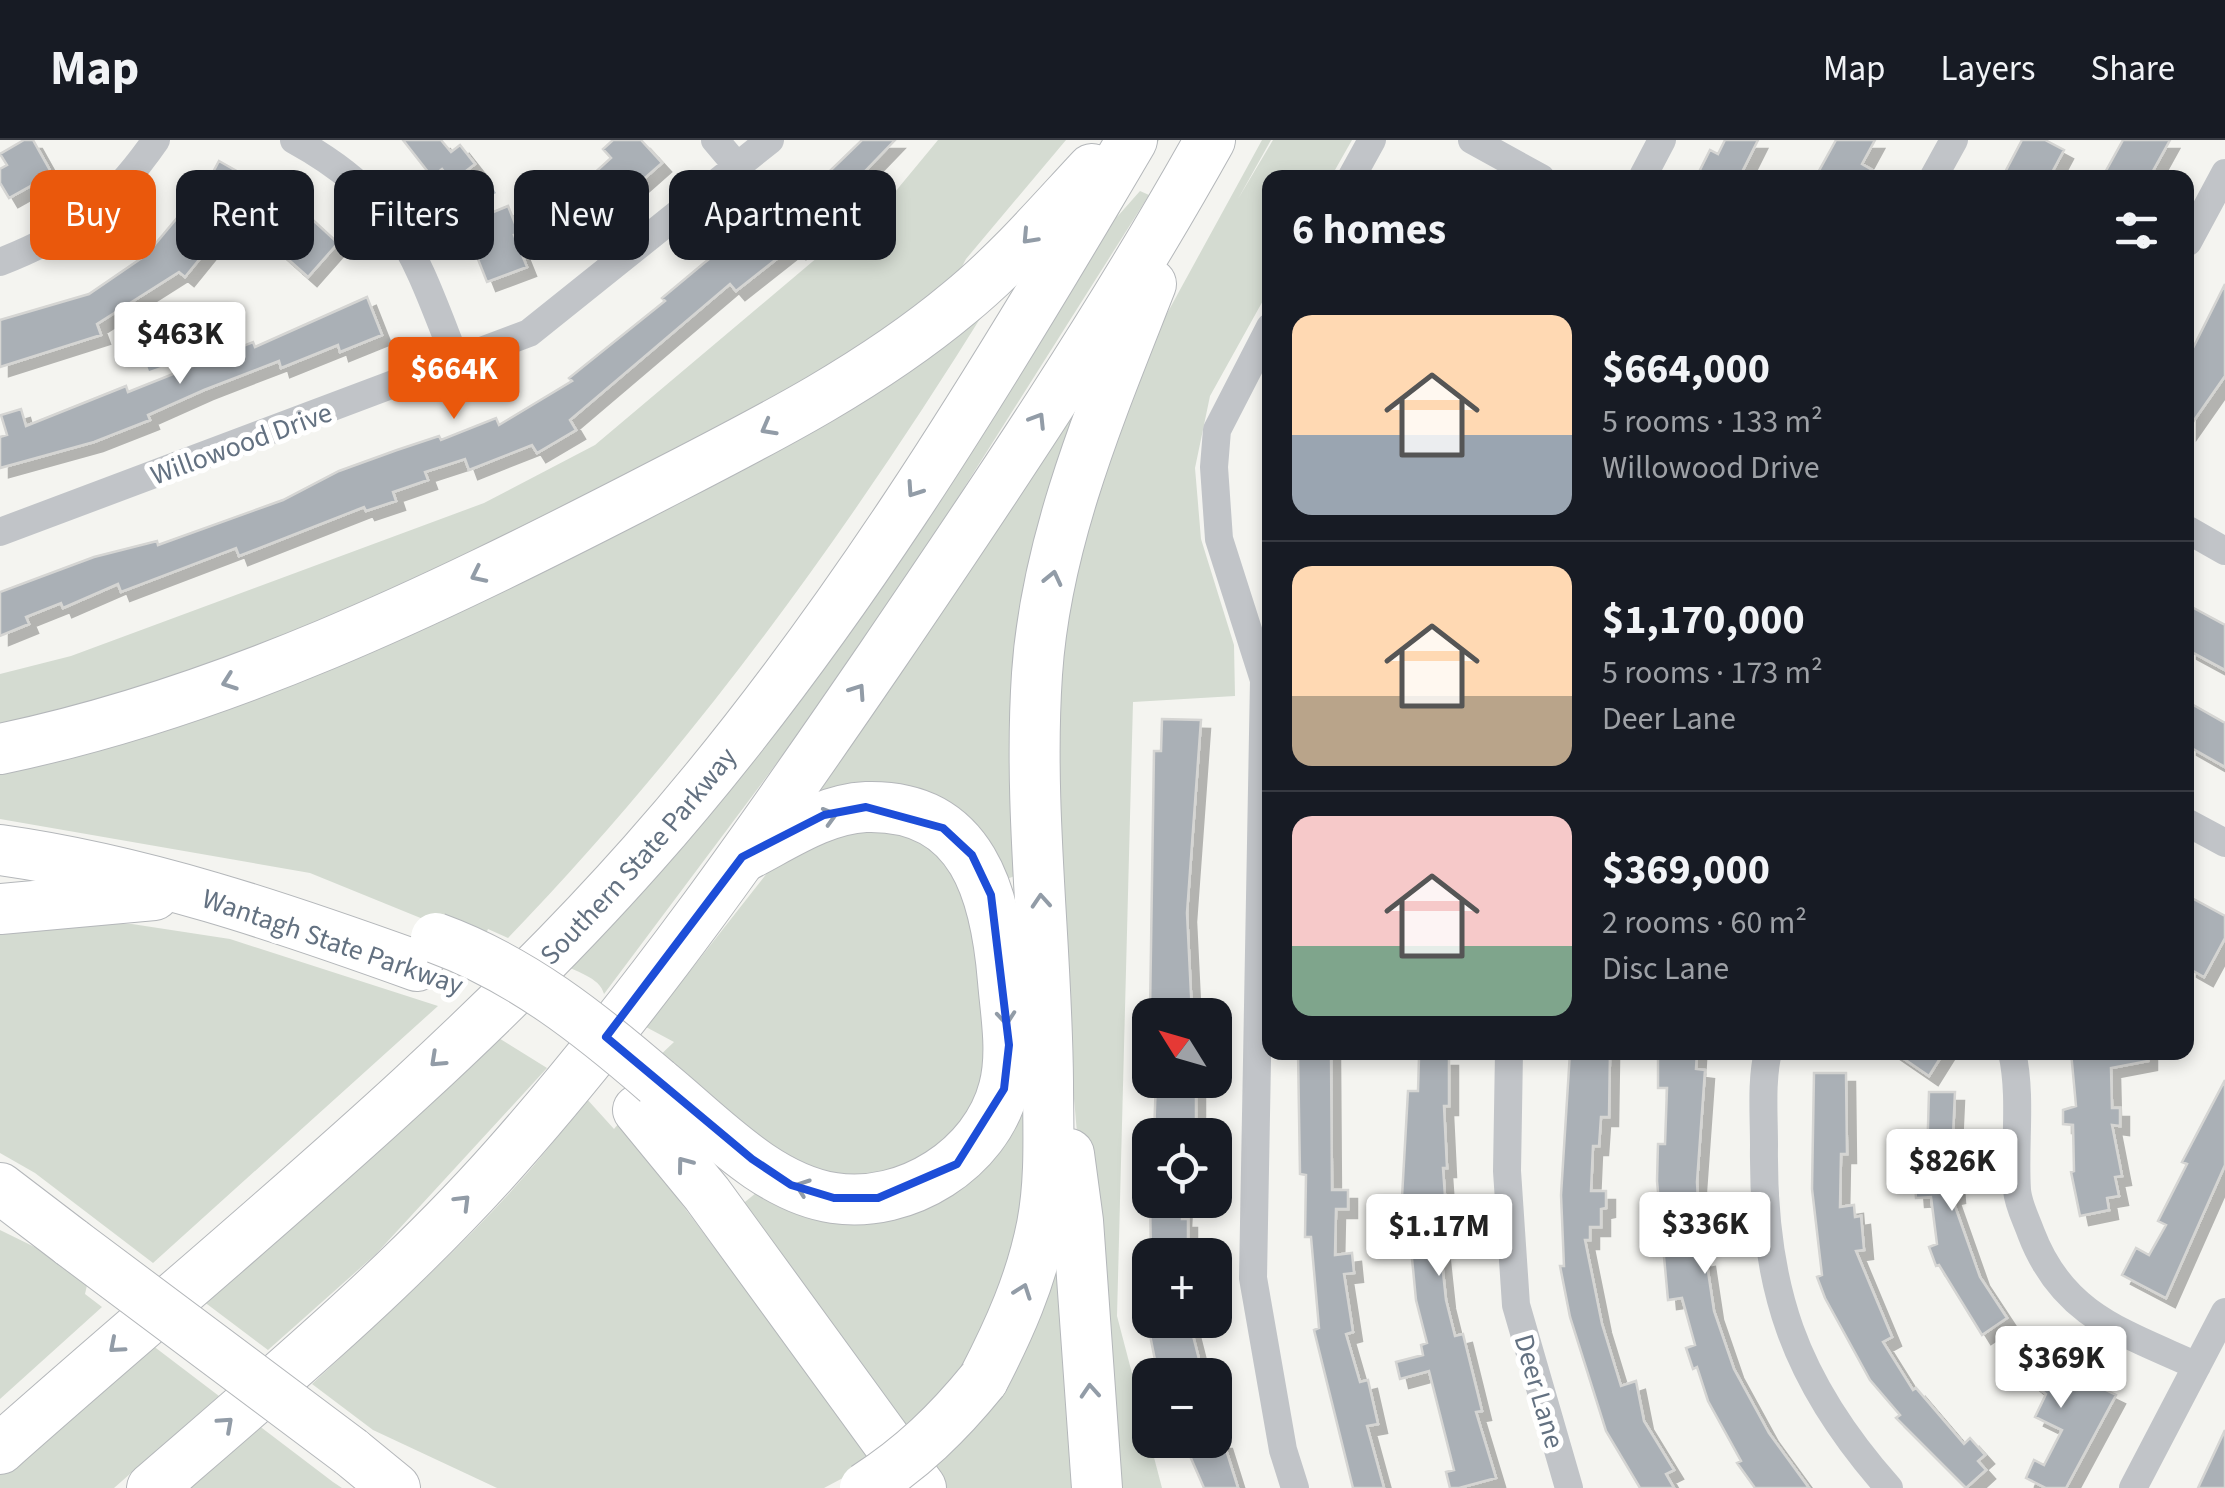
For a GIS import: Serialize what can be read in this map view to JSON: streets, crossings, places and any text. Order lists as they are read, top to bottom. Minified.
{"streets":{"highway":["Southern State Parkway","Wantagh State Parkway"],"street":["Willowood Drive","Deer Lane"]},"one_way":["Wantagh State Parkway"],"north":"top left","page":{"header":"Map","nav":["Map","Layers","Share"],"chip":["Buy","Rent","Filters","New","Apartment"],"heading":"6 homes","list":[{"name":"$664,000","note":"5 rooms · 133 m² · Willowood Drive"},{"name":"$1,170,000","note":"5 rooms · 173 m² · Deer Lane"},{"name":"$369,000","note":"2 rooms · 60 m² · Disc Lane"}],"price":["$463K","$664K","$826K","$336K","$1.17M","$369K"],"map_buttons":["+","−"]}}
